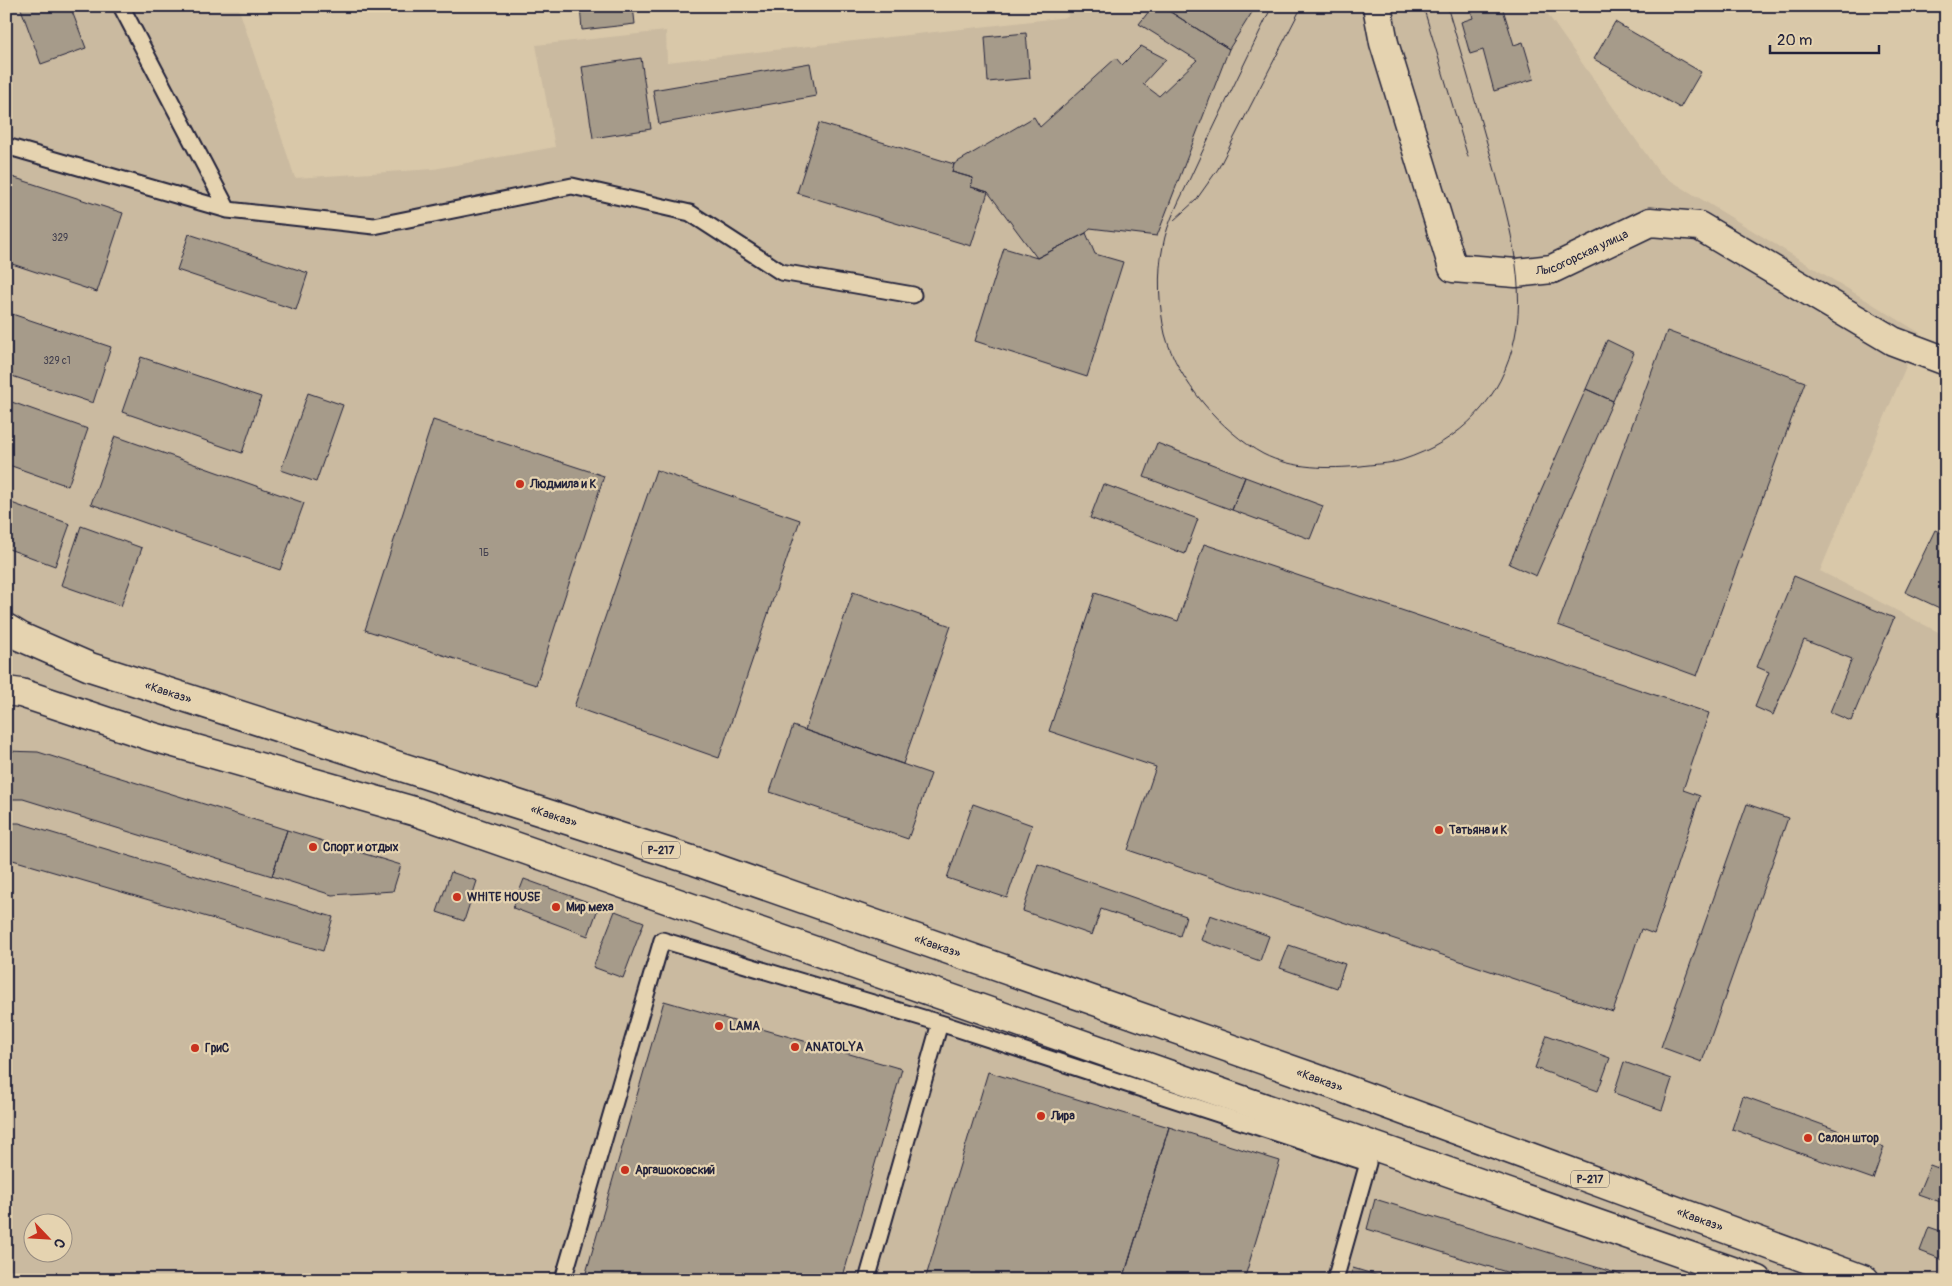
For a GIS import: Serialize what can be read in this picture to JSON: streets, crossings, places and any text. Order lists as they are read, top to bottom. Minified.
{"streets":{"main road":["Лысогорская улица","«Кавказ»","Р-217"]},"places":["Людмила и К","Татьяна и К","Спорт и отдых","WHITE HOUSE","Мир меха","LAMA","ANATOLYA","ГриС","Лира","Салон штор","Аргашоковский"],"house_numbers":["329","329 с1","1Б"],"scale_bar":"20 m","north":"bottom right"}
